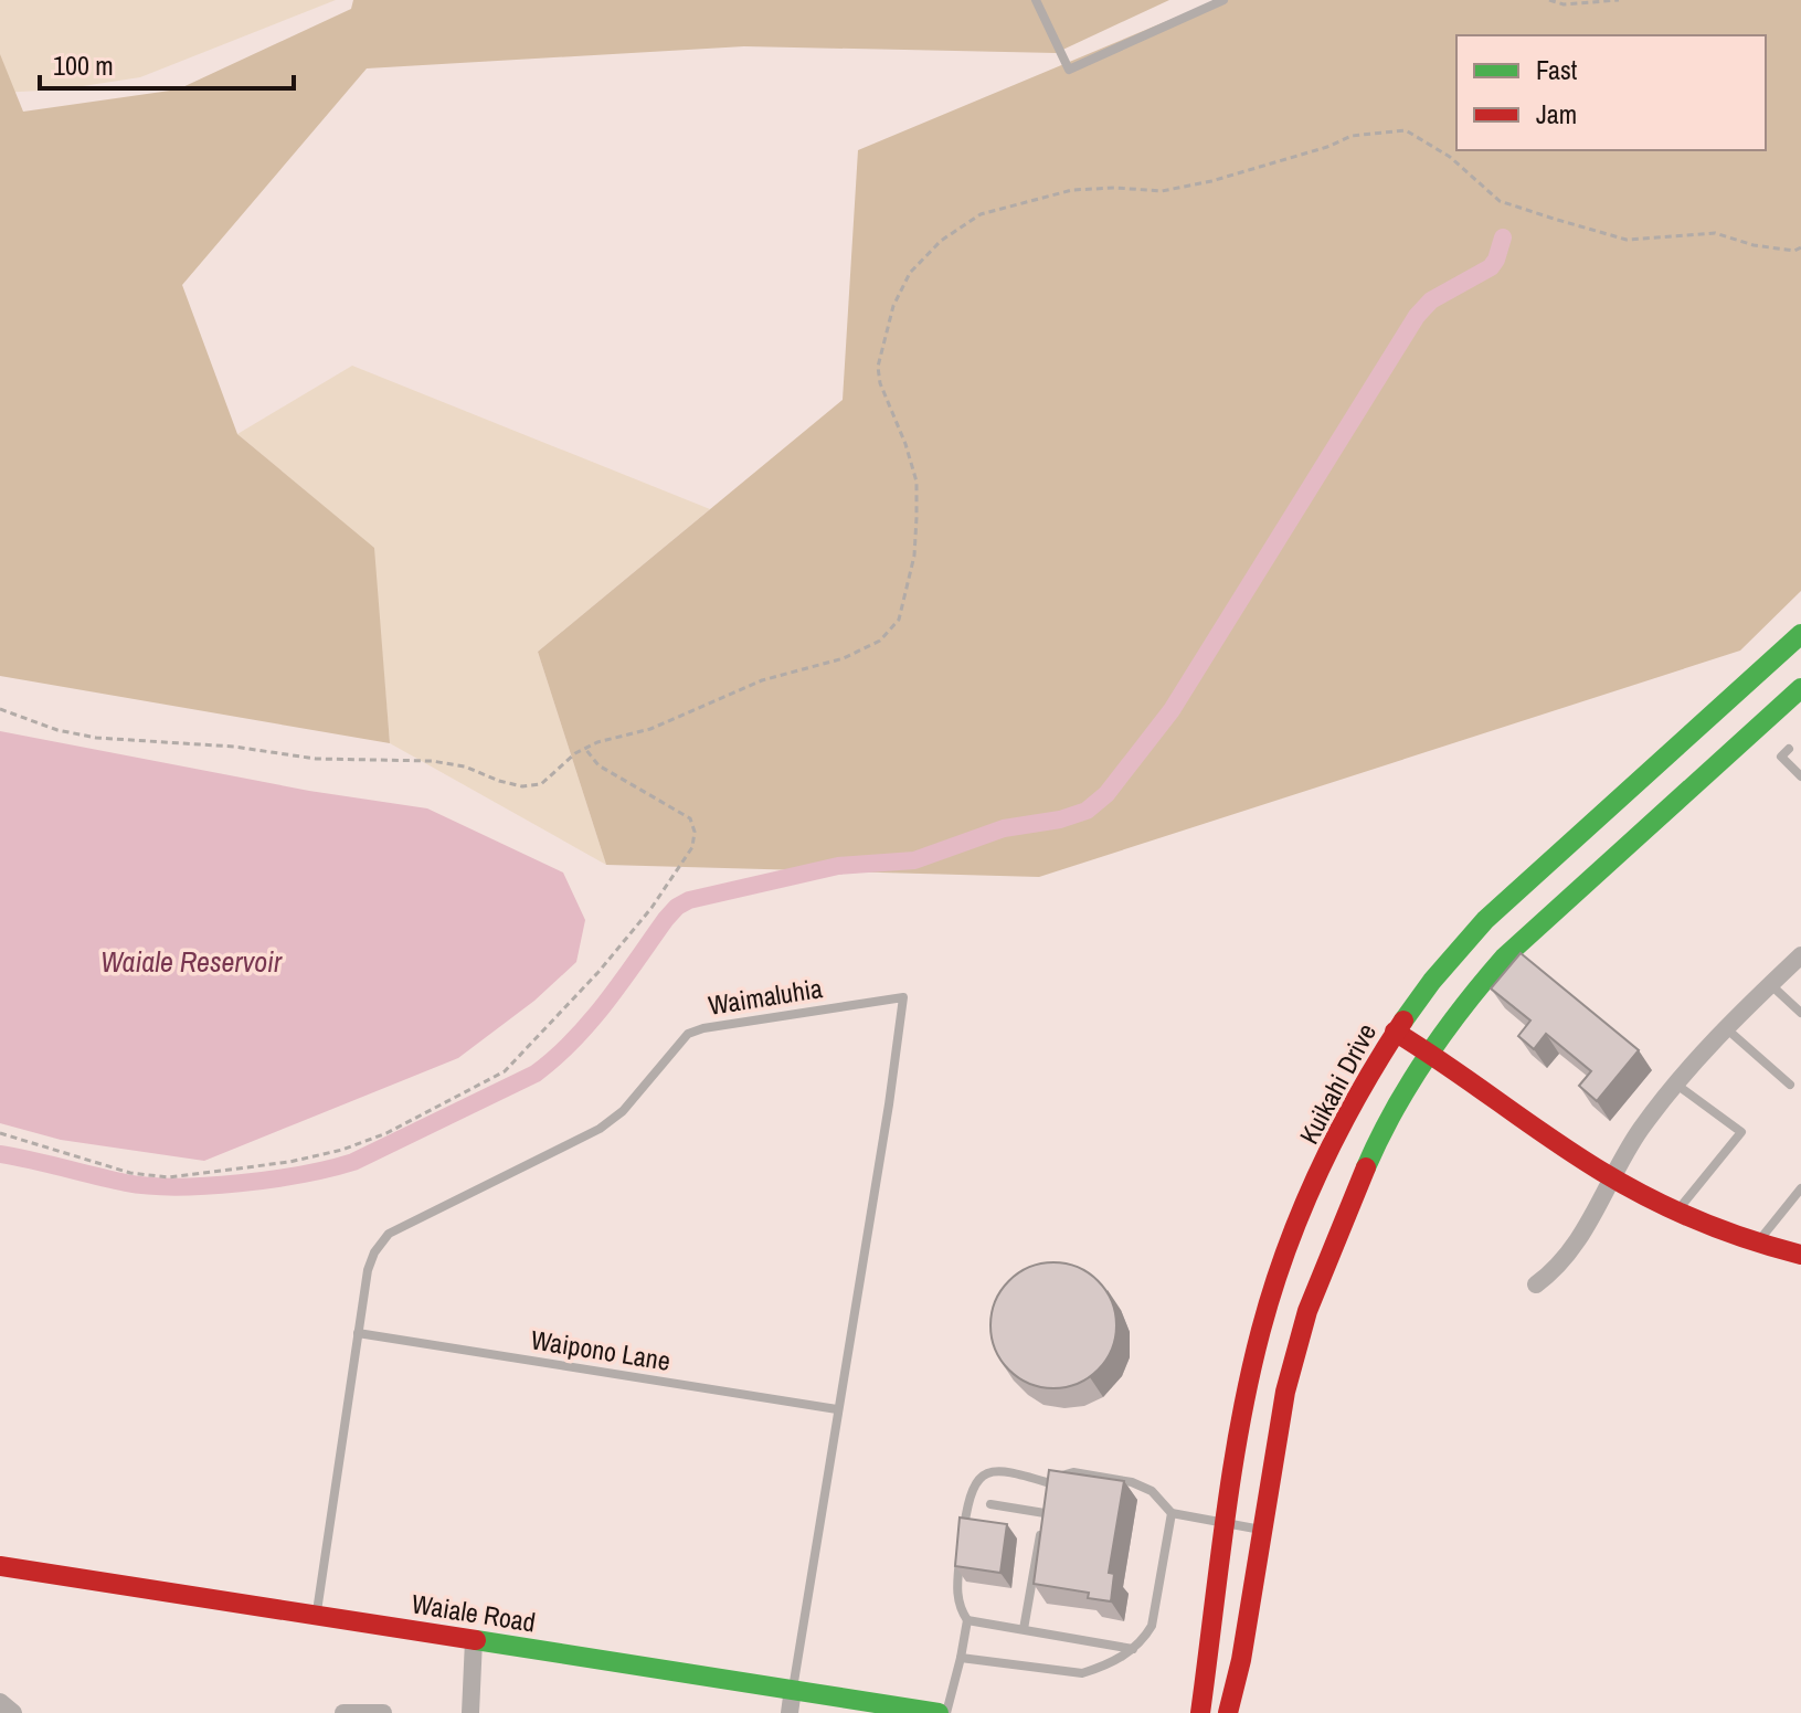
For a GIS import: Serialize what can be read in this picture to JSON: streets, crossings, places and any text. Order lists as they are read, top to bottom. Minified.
{"streets":{"main road":["Kuikahi Drive","Waiale Road"],"lane":["Waimaluhia","Waipono Lane"]},"crossings":[["Waimaluhia","Waipono Lane"],["Waimaluhia","Waiale Road"]],"water":["Waiale Reservoir"],"legend":["Fast","Jam"],"scale_bar":"100 m"}
